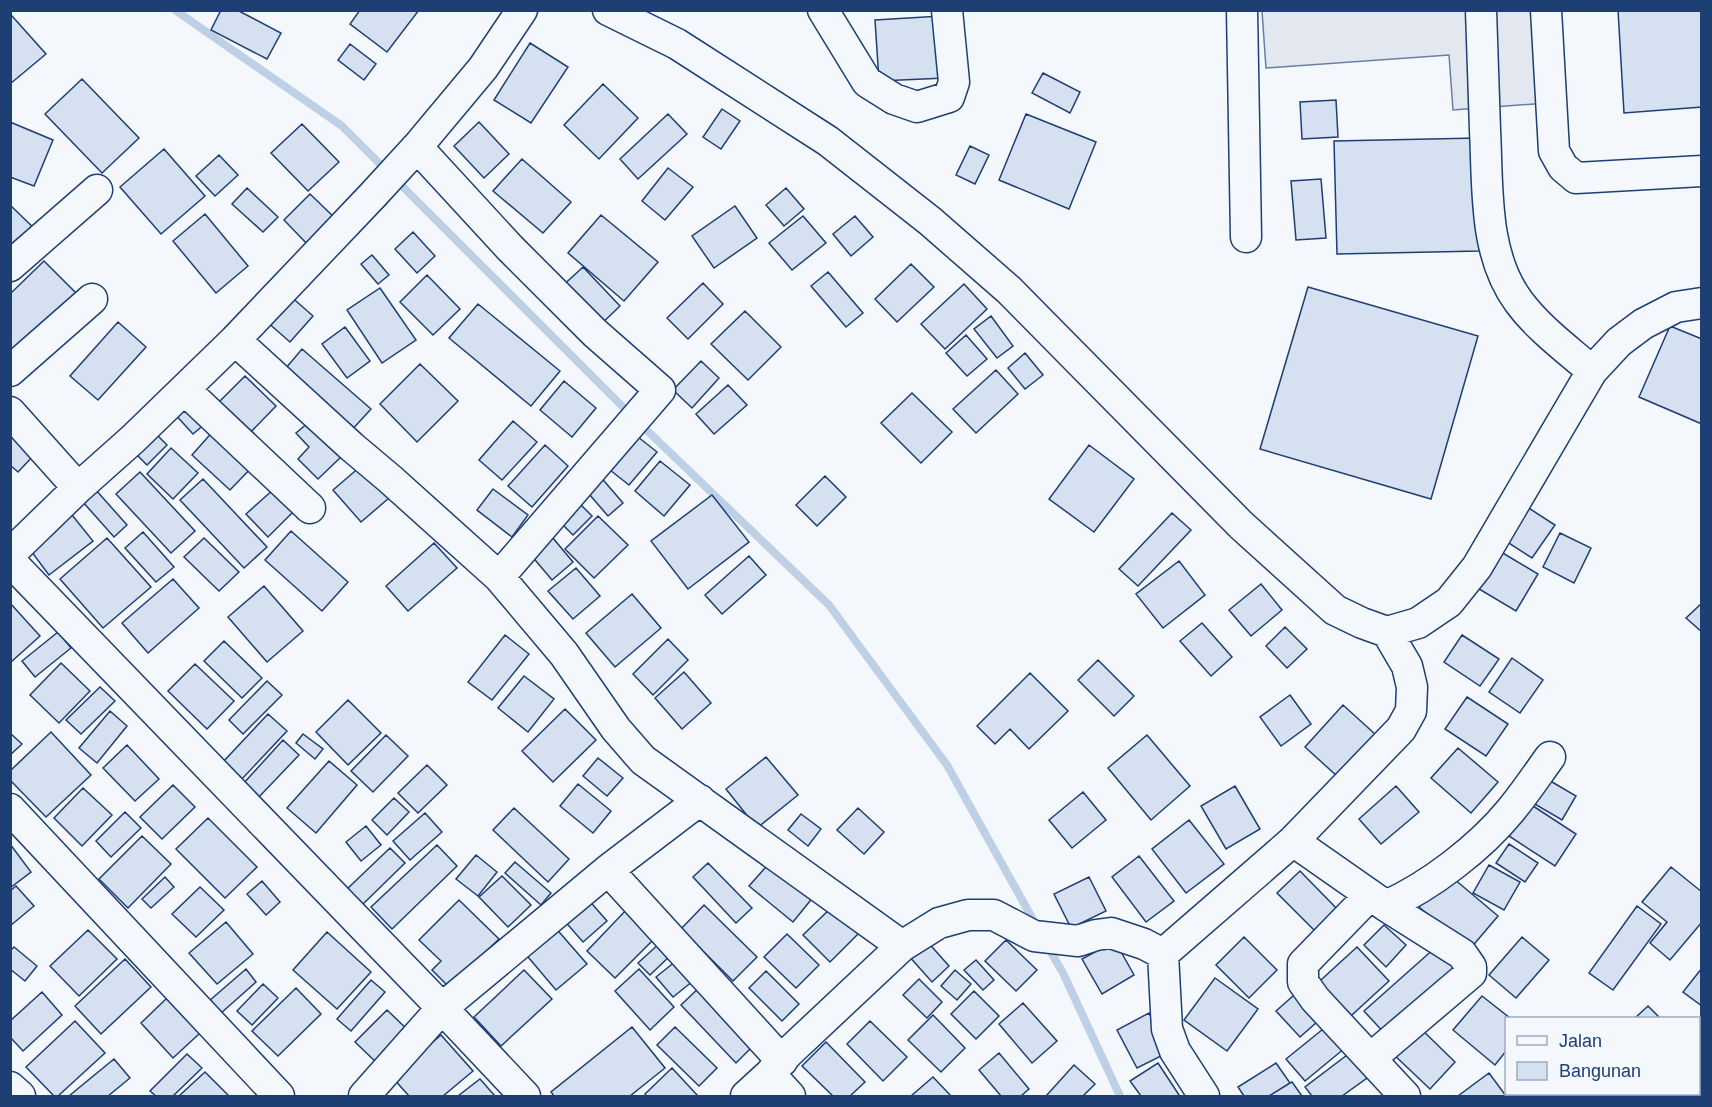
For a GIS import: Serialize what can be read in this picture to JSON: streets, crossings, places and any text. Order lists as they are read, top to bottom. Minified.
{"legend":["Jalan","Bangunan"]}
